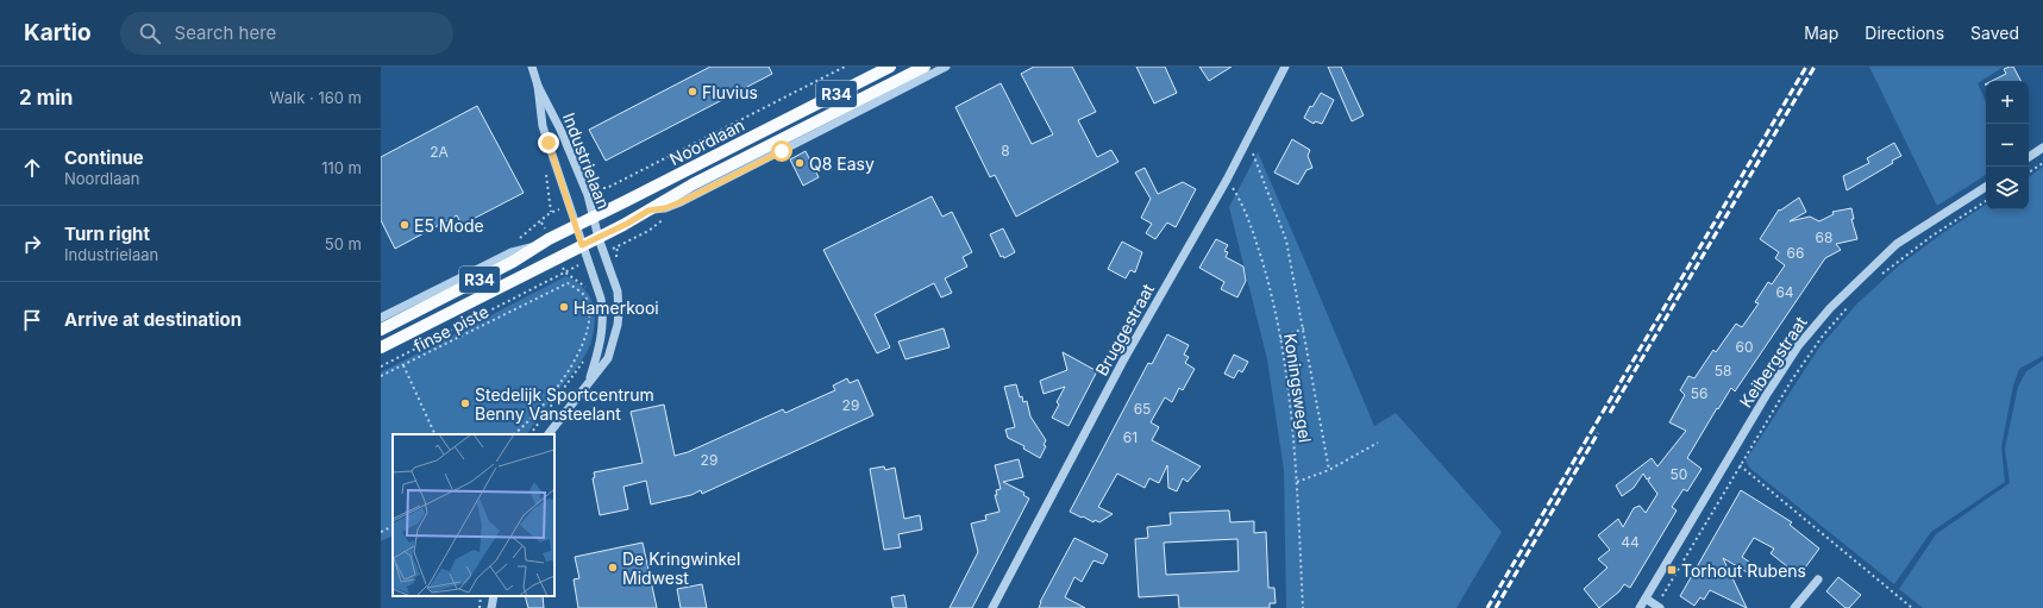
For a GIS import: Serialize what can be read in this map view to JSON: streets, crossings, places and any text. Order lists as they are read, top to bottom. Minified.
{"streets":{"main road":["R34","Noordlaan"],"street":["Industrielaan","Bruggestraat","Keibergstraat"],"path":["finse piste","Koningswegel"]},"crossings":[["Noordlaan","Industrielaan"],["Bruggestraat","Koningswegel"]],"places":{"other":["Fluvius","Q8 Easy","E5 Mode","Hamerkooi","Stedelijk Sportcentrum Benny Vansteelant","De Kringwinkel Midwest"],"transit":["Torhout Rubens"]},"house_numbers":["8","2A","68","66","64","60","58","56","29","65","61","29","50","44"],"page":{"header":"Kartio","search":"Search here","nav":["Map","Directions","Saved"],"heading":["2 min","Walk · 160 m"],"map_buttons":["+","−"],"list":[["Continue","Noordlaan","110 m"],["Turn right","Industrielaan","50 m"],"Arrive at destination"]}}
